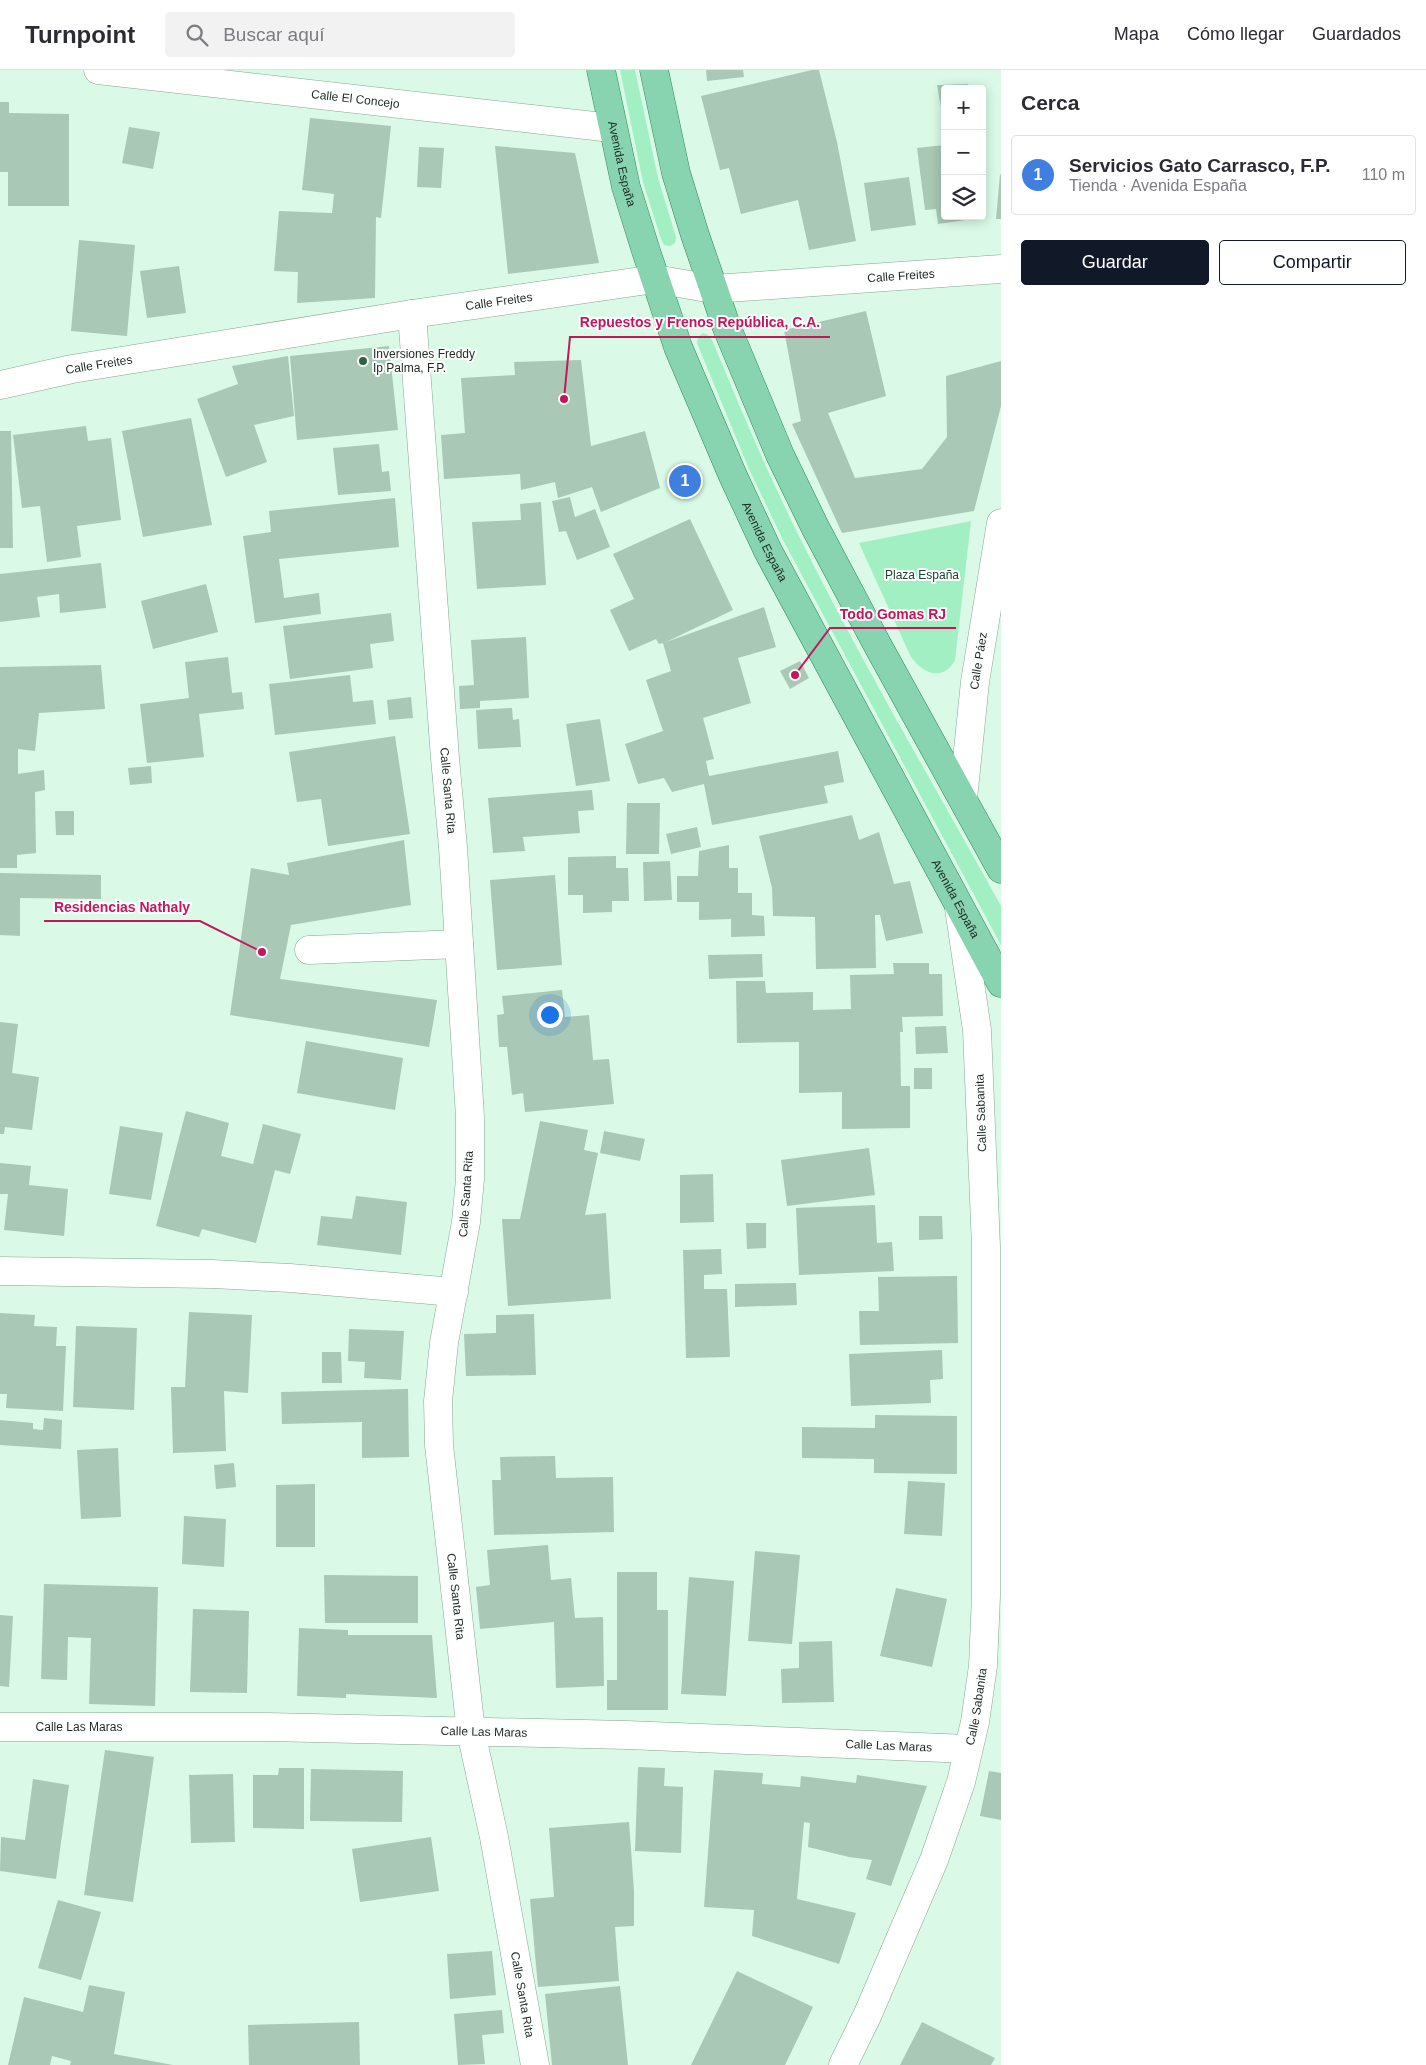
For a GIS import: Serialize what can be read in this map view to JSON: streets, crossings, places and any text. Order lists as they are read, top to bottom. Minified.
{"streets":{"main road":["Avenida España"],"street":["Calle El Concejo","Calle Freites","Calle Páez","Calle Santa Rita","Calle Sabanita","Calle Las Maras"]},"crossings":[["Calle El Concejo","Avenida España"],["Avenida España","Calle Freites"],["Avenida España","Calle Sabanita"],["Calle Freites","Calle Santa Rita"],["Calle Santa Rita","Calle Las Maras"],["Calle Sabanita","Calle Las Maras"]],"parks":["Plaza España"],"places":["Inversiones Freddy Ip Palma, F.P.","Repuestos y Frenos República, C.A.","Todo Gomas RJ","Residencias Nathaly"],"page":{"header":"Turnpoint","search":"Buscar aquí","nav":["Mapa","Cómo llegar","Guardados"],"heading":"Cerca","map_buttons":["+","−"],"list":[{"mark":"1","name":"Servicios Gato Carrasco, F.P.","note":"Tienda · Avenida España","value":"110 m"}],"buttons":["Guardar","Compartir"],"pins":"1"}}
